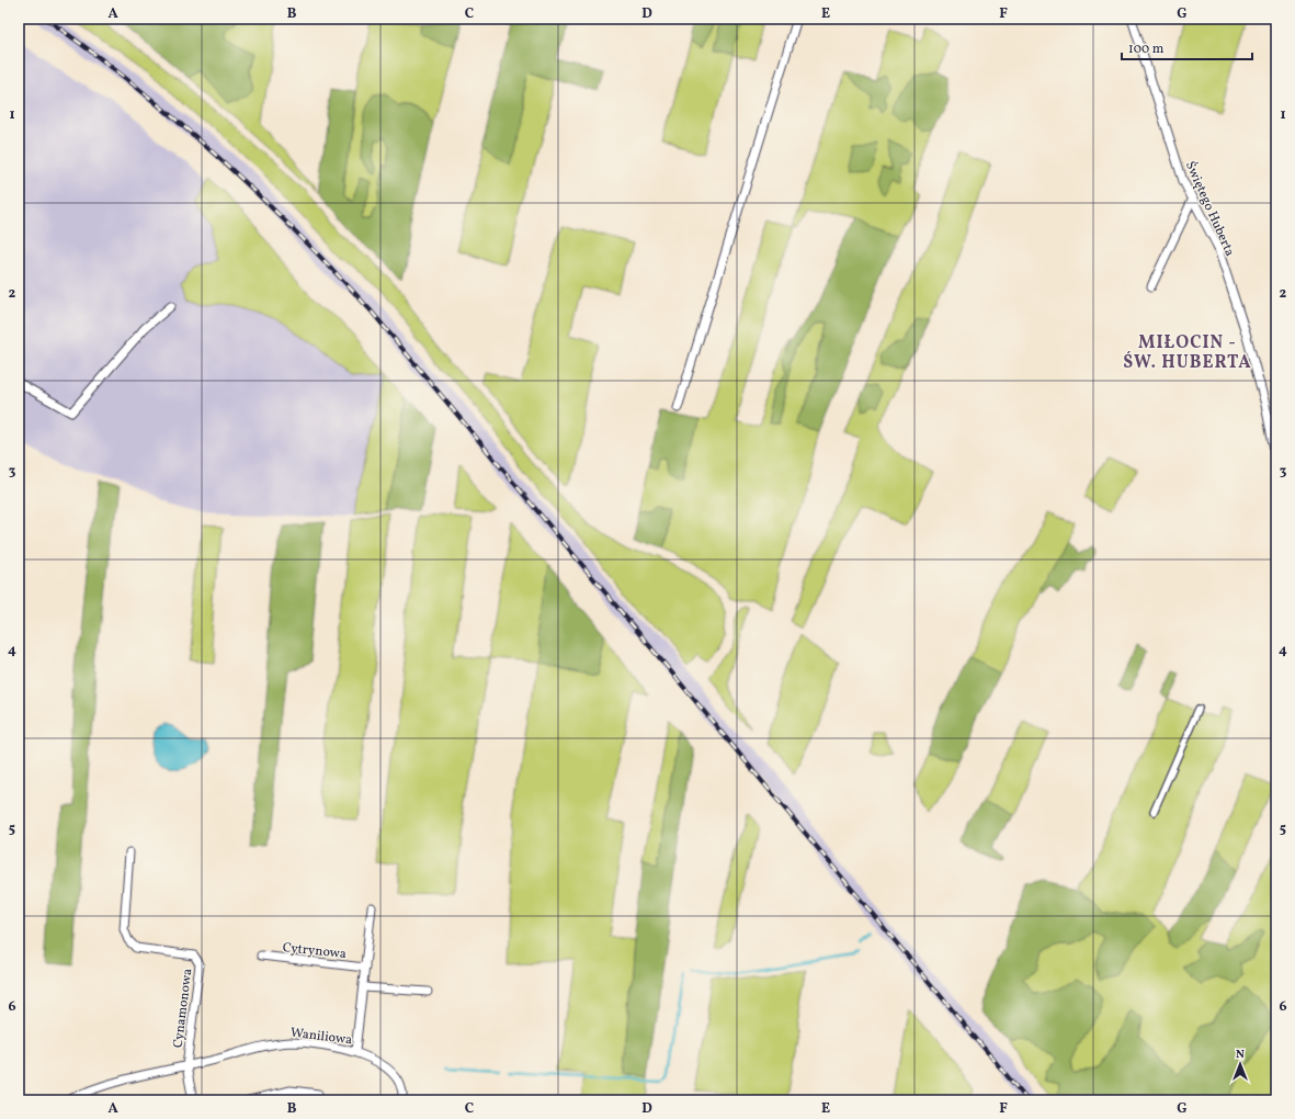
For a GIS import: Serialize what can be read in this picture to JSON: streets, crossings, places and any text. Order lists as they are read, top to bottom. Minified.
{"streets":{"street":["Świętego Huberta","Cytrynowa","Cynamonowa","Waniliowa"]},"crossings":[["Cynamonowa","Waniliowa"]],"districts":["MIŁOCIN - ŚW. HUBERTA"],"scale_bar":"100 m","north":"top","grid":{"columns":["A","B","C","D","E","F","G"],"rows":["1","2","3","4","5","6"]}}
